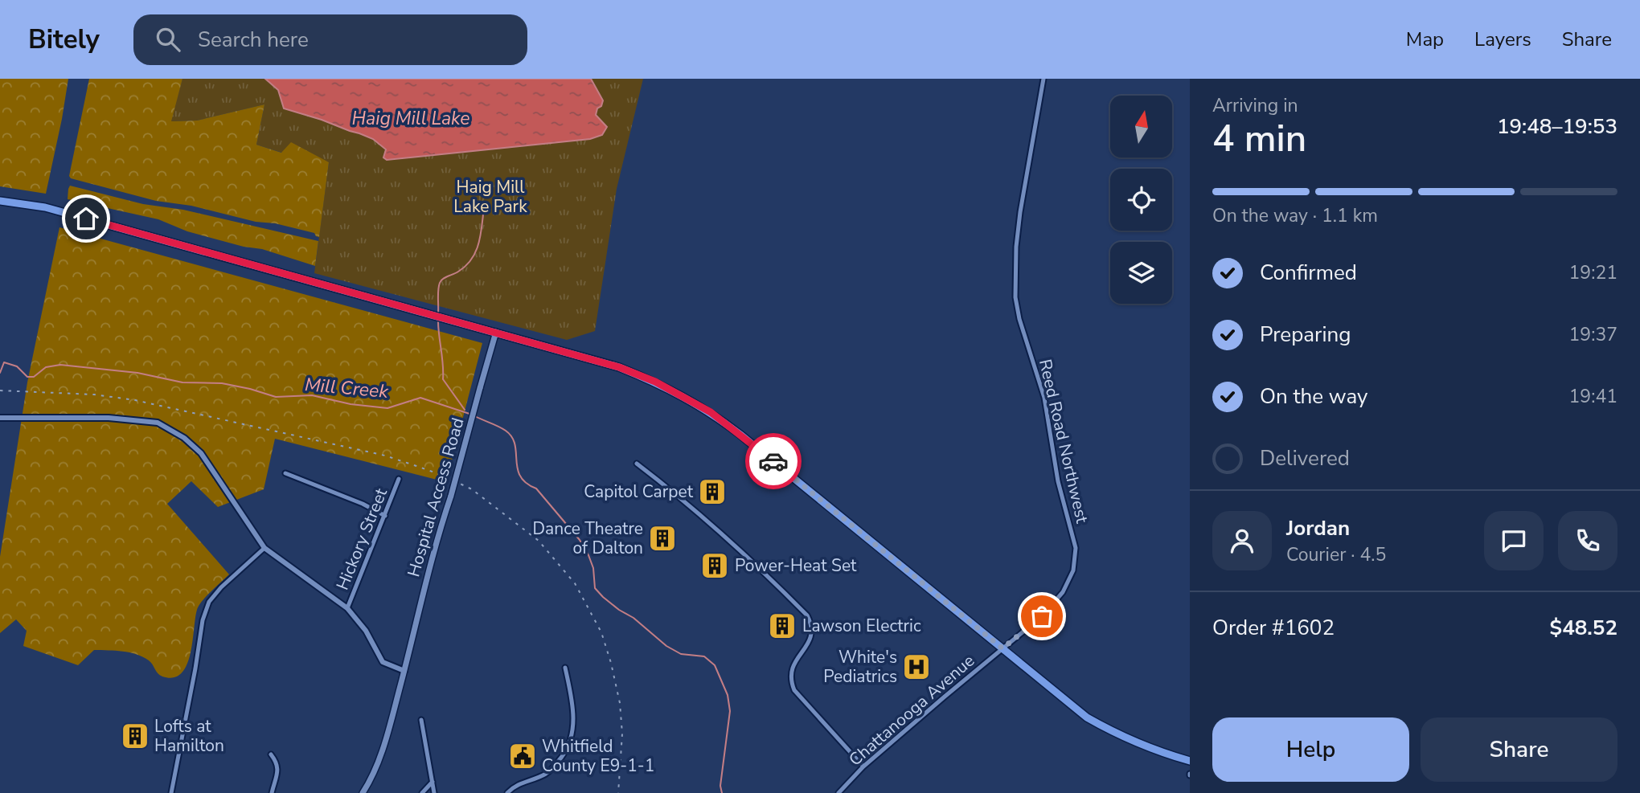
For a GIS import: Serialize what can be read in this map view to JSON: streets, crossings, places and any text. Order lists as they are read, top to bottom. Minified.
{"streets":{"main road":["Hospital Access Road"],"street":["Reed Road Northwest","Hickory Street","Chattanooga Avenue"]},"crossings":[["Reed Road Northwest","Chattanooga Avenue"]],"water":["Haig Mill Lake","Mill Creek"],"parks":["Haig Mill Lake Park"],"places":{"building":["Capitol Carpet","Dance Theatre of Dalton","Power-Heat Set","Lawson Electric","Lofts at Hamilton"],"hospital":["White's Pediatrics"],"public building":["Whitfield County E9-1-1"]},"north":"top","page":{"header":"Bitely","search":"Search here","nav":["Map","Layers","Share"],"heading":["4 min","Arriving in","19:48–19:53"],"panel":["Jordan","Courier · 4.5","Order #1602","$48.52"],"bar":"On the way · 1.1 km","list":[["Confirmed","19:21"],["Preparing","19:37"],["On the way","19:41"],"Delivered"],"buttons":["Help","Share"]}}
